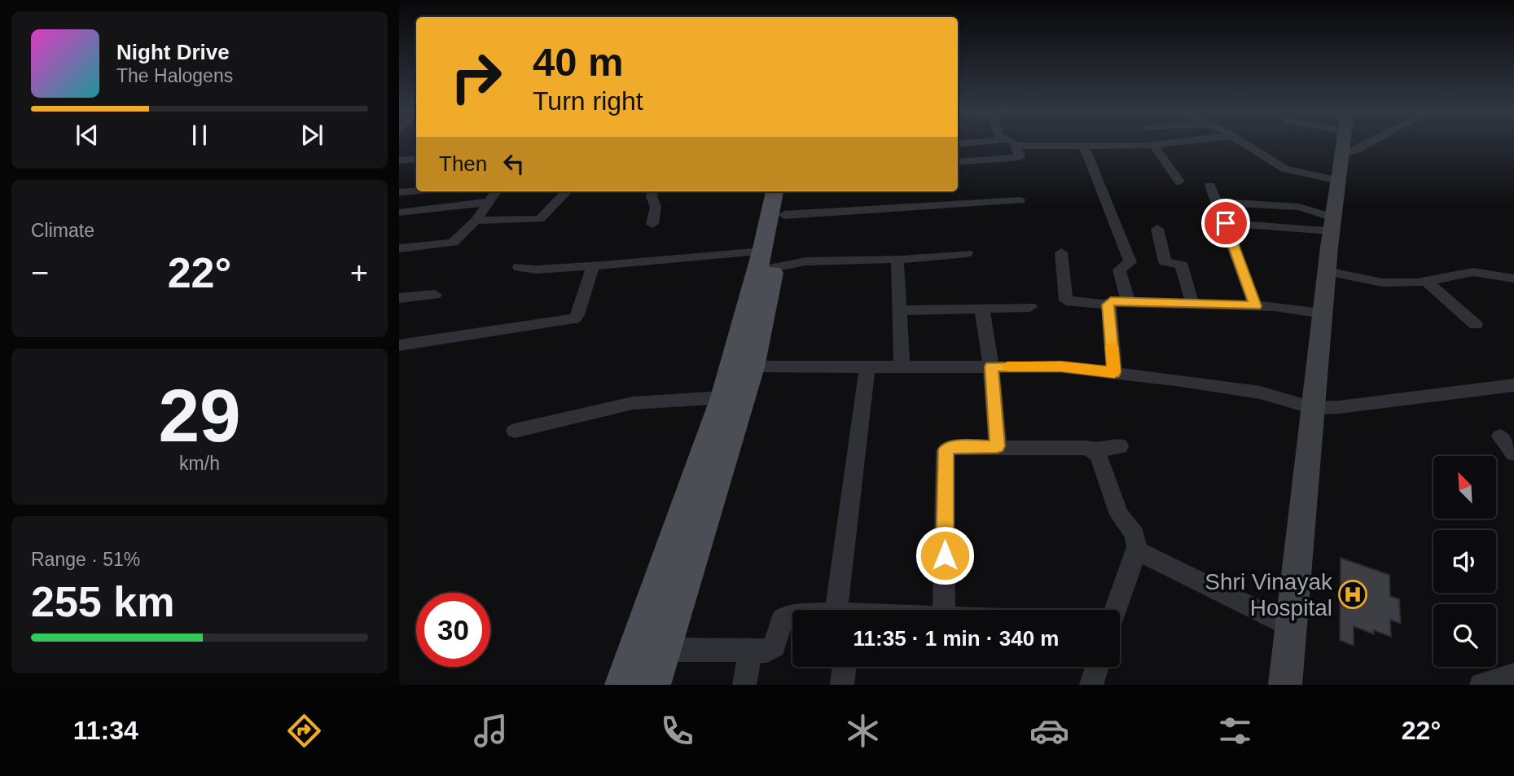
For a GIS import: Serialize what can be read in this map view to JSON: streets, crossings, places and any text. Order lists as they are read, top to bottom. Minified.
{"places":{"hospital":["Shri Vinayak Hospital"]},"north":"top left","page":{"turn":["40 m","Turn right"],"song":["Night Drive","The Halogens"],"then":"Then","tile":["Climate",["29","km/h"],["Range · 51%","255 km"]],"heat":["−","22°","+"],"limit":"30","trip":"11:35 · 1 min · 340 m","tabs":["11:34","22°"]}}
